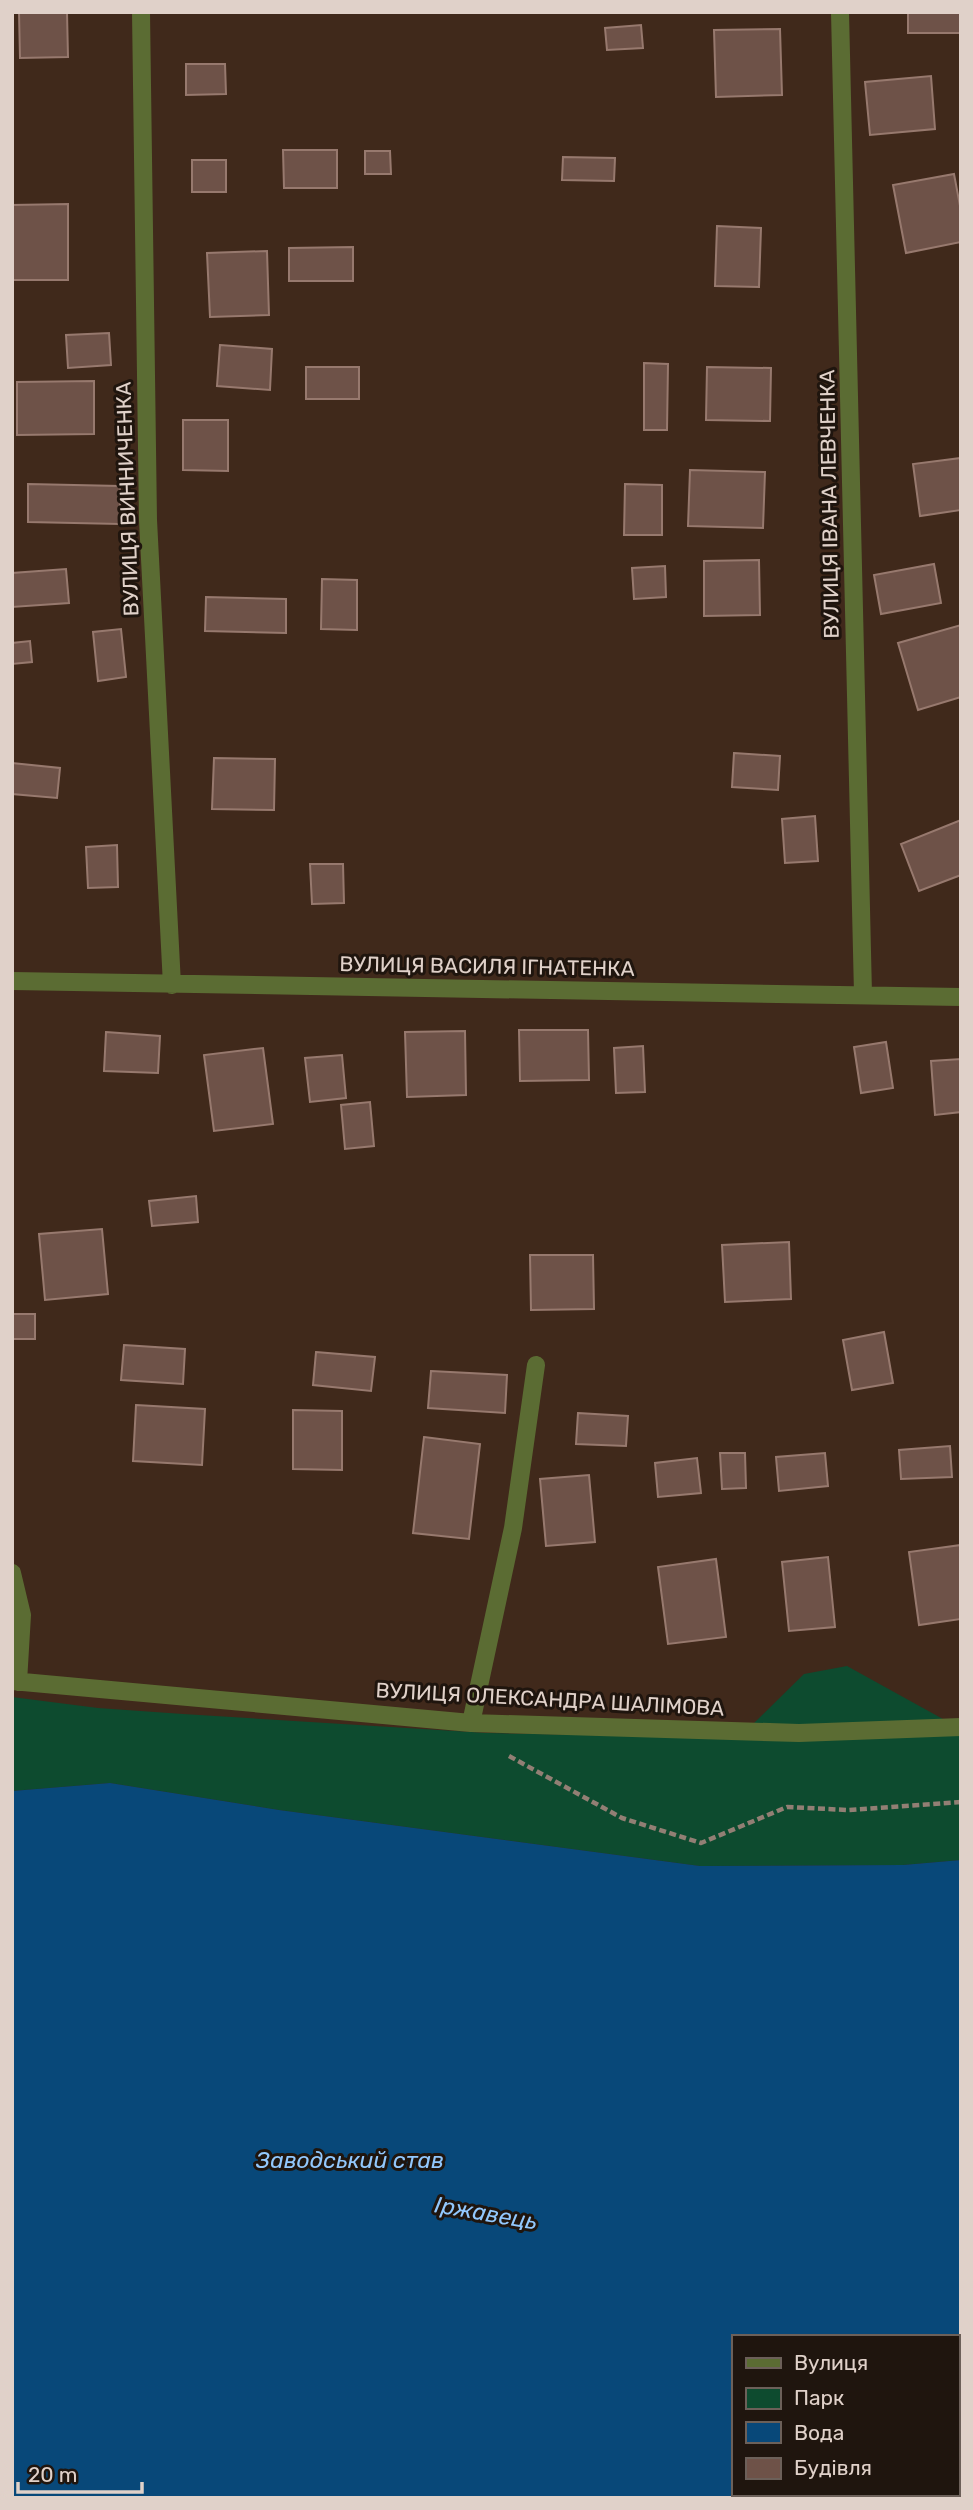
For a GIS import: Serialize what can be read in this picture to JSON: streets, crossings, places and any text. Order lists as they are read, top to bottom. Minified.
{"streets":{"street":["ВУЛИЦЯ ВИННИЧЕНКА","ВУЛИЦЯ ІВАНА ЛЕВЧЕНКА","ВУЛИЦЯ ВАСИЛЯ ІГНАТЕНКА","ВУЛИЦЯ ОЛЕКСАНДРА ШАЛІМОВА"]},"crossings":[["ВУЛИЦЯ ВИННИЧЕНКА","ВУЛИЦЯ ВАСИЛЯ ІГНАТЕНКА"],["ВУЛИЦЯ ІВАНА ЛЕВЧЕНКА","ВУЛИЦЯ ВАСИЛЯ ІГНАТЕНКА"]],"water":["Заводський став","Іржавець"],"legend":["Вулиця","Парк","Вода","Будівля"],"scale_bar":"20 m"}
